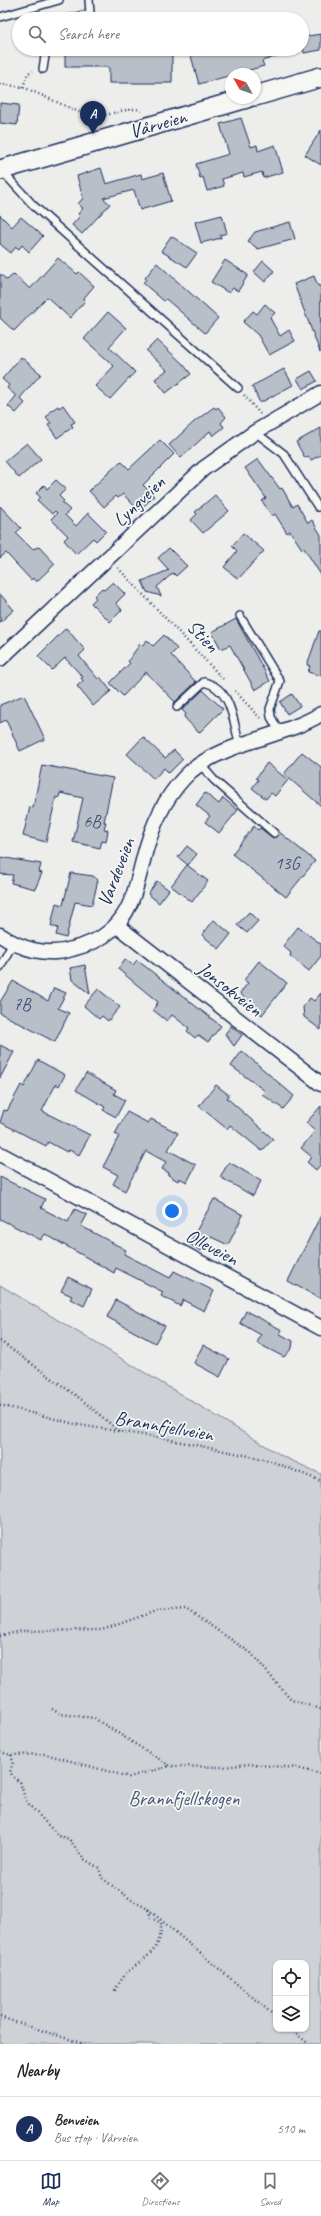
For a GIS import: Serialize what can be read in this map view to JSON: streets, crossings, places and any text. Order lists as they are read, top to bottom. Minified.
{"streets":{"street":["Vårveien","Lyngveien","Vardeveien","Jonsokveien","Olleveien"],"path":["Stien","Brannfjellveien"]},"crossings":[["Lyngveien","Stien"],["Vardeveien","Jonsokveien"]],"parks":["Brannfjellskogen"],"house_numbers":["6B","13G","7B"],"north":"top left","page":{"search":"Search here","pins":"A","heading":"Nearby","list":[{"mark":"A","name":"Benveien","note":"Bus stop · Vårveien","value":"510 m"}],"nav":["Map","Directions","Saved"]}}
